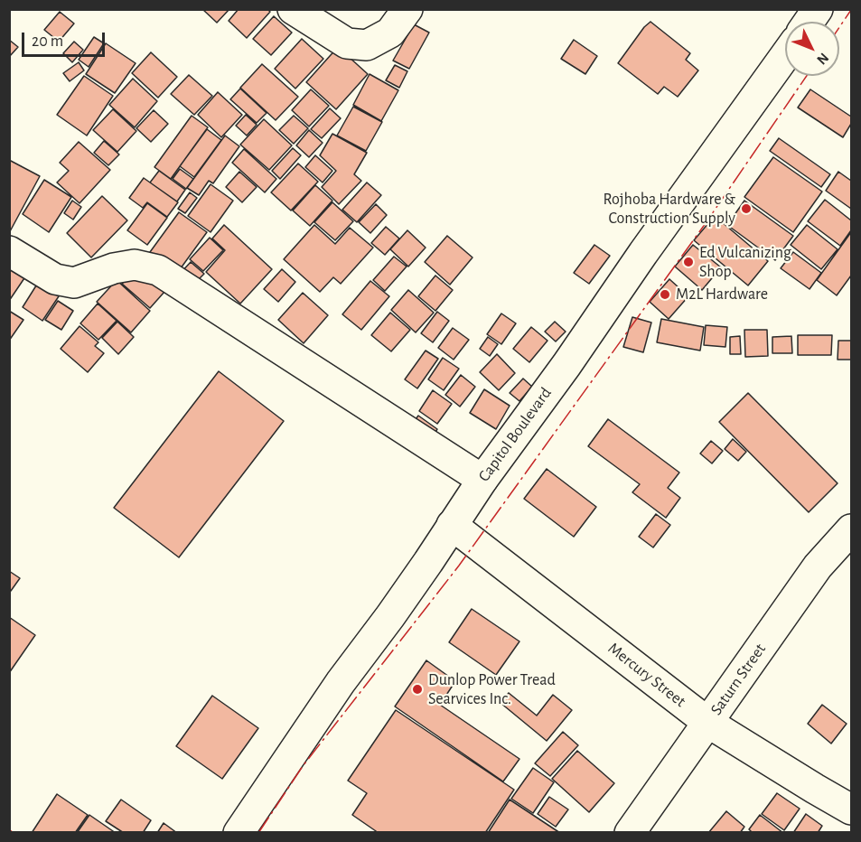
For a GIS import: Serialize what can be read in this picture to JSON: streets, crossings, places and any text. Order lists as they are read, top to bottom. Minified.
{"streets":{"street":["Capitol Boulevard","Mercury Street","Saturn Street"]},"crossings":[["Capitol Boulevard","Mercury Street"],["Mercury Street","Saturn Street"]],"places":["Rojhoba Hardware & Construction Supply","Ed Vulcanizing Shop","M2L Hardware","Dunlop Power Tread Searvices Inc."],"scale_bar":"20 m","north":"bottom right"}
